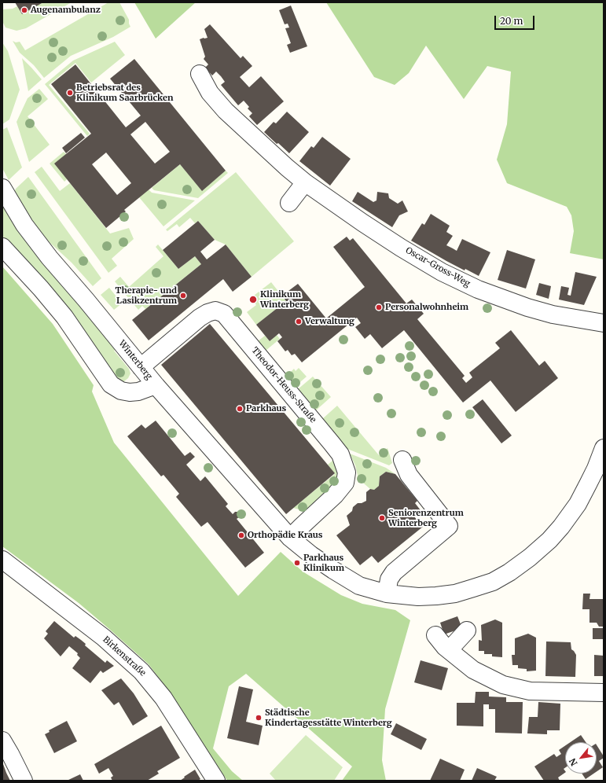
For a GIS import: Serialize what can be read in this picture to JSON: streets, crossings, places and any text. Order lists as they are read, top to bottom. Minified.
{"streets":{"street":["Oscar-Gross-Weg","Winterberg","Theodor-Heuss-Straße","Birkenstraße"]},"crossings":[["Winterberg","Theodor-Heuss-Straße"]],"places":["Augenambulanz","Betriebsrat des Klinikum Saarbrücken","Therapie- und Lasikzentrum","Klinikum Winterberg","Personalwohnheim","Verwaltung","Parkhaus","Seniorenzentrum Winterberg","Orthopädie Kraus","Parkhaus Klinikum","Städtische Kindertagesstätte Winterberg"],"scale_bar":"20 m","north":"bottom left"}
